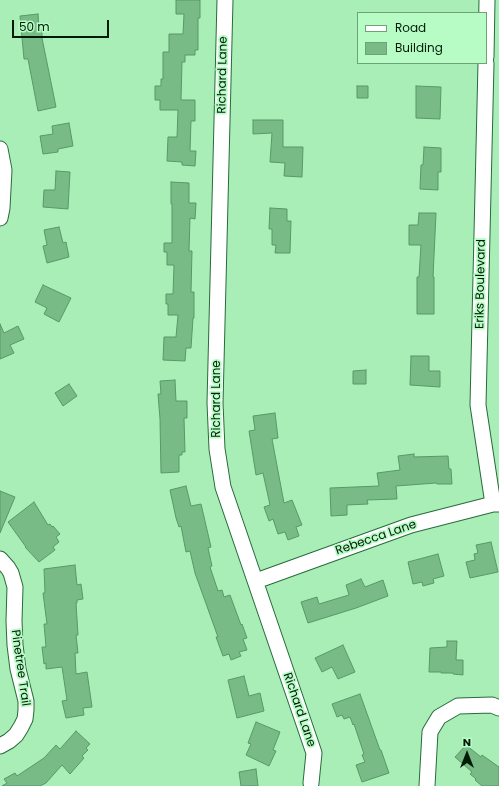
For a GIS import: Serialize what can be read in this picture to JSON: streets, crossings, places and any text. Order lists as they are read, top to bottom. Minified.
{"streets":{"street":["Richard Lane","Eriks Boulevard","Rebecca Lane","Pinetree Trail"]},"crossings":[["Richard Lane","Rebecca Lane"],["Eriks Boulevard","Rebecca Lane"]],"legend":["Road","Building"],"scale_bar":"50 m","north":"top"}
